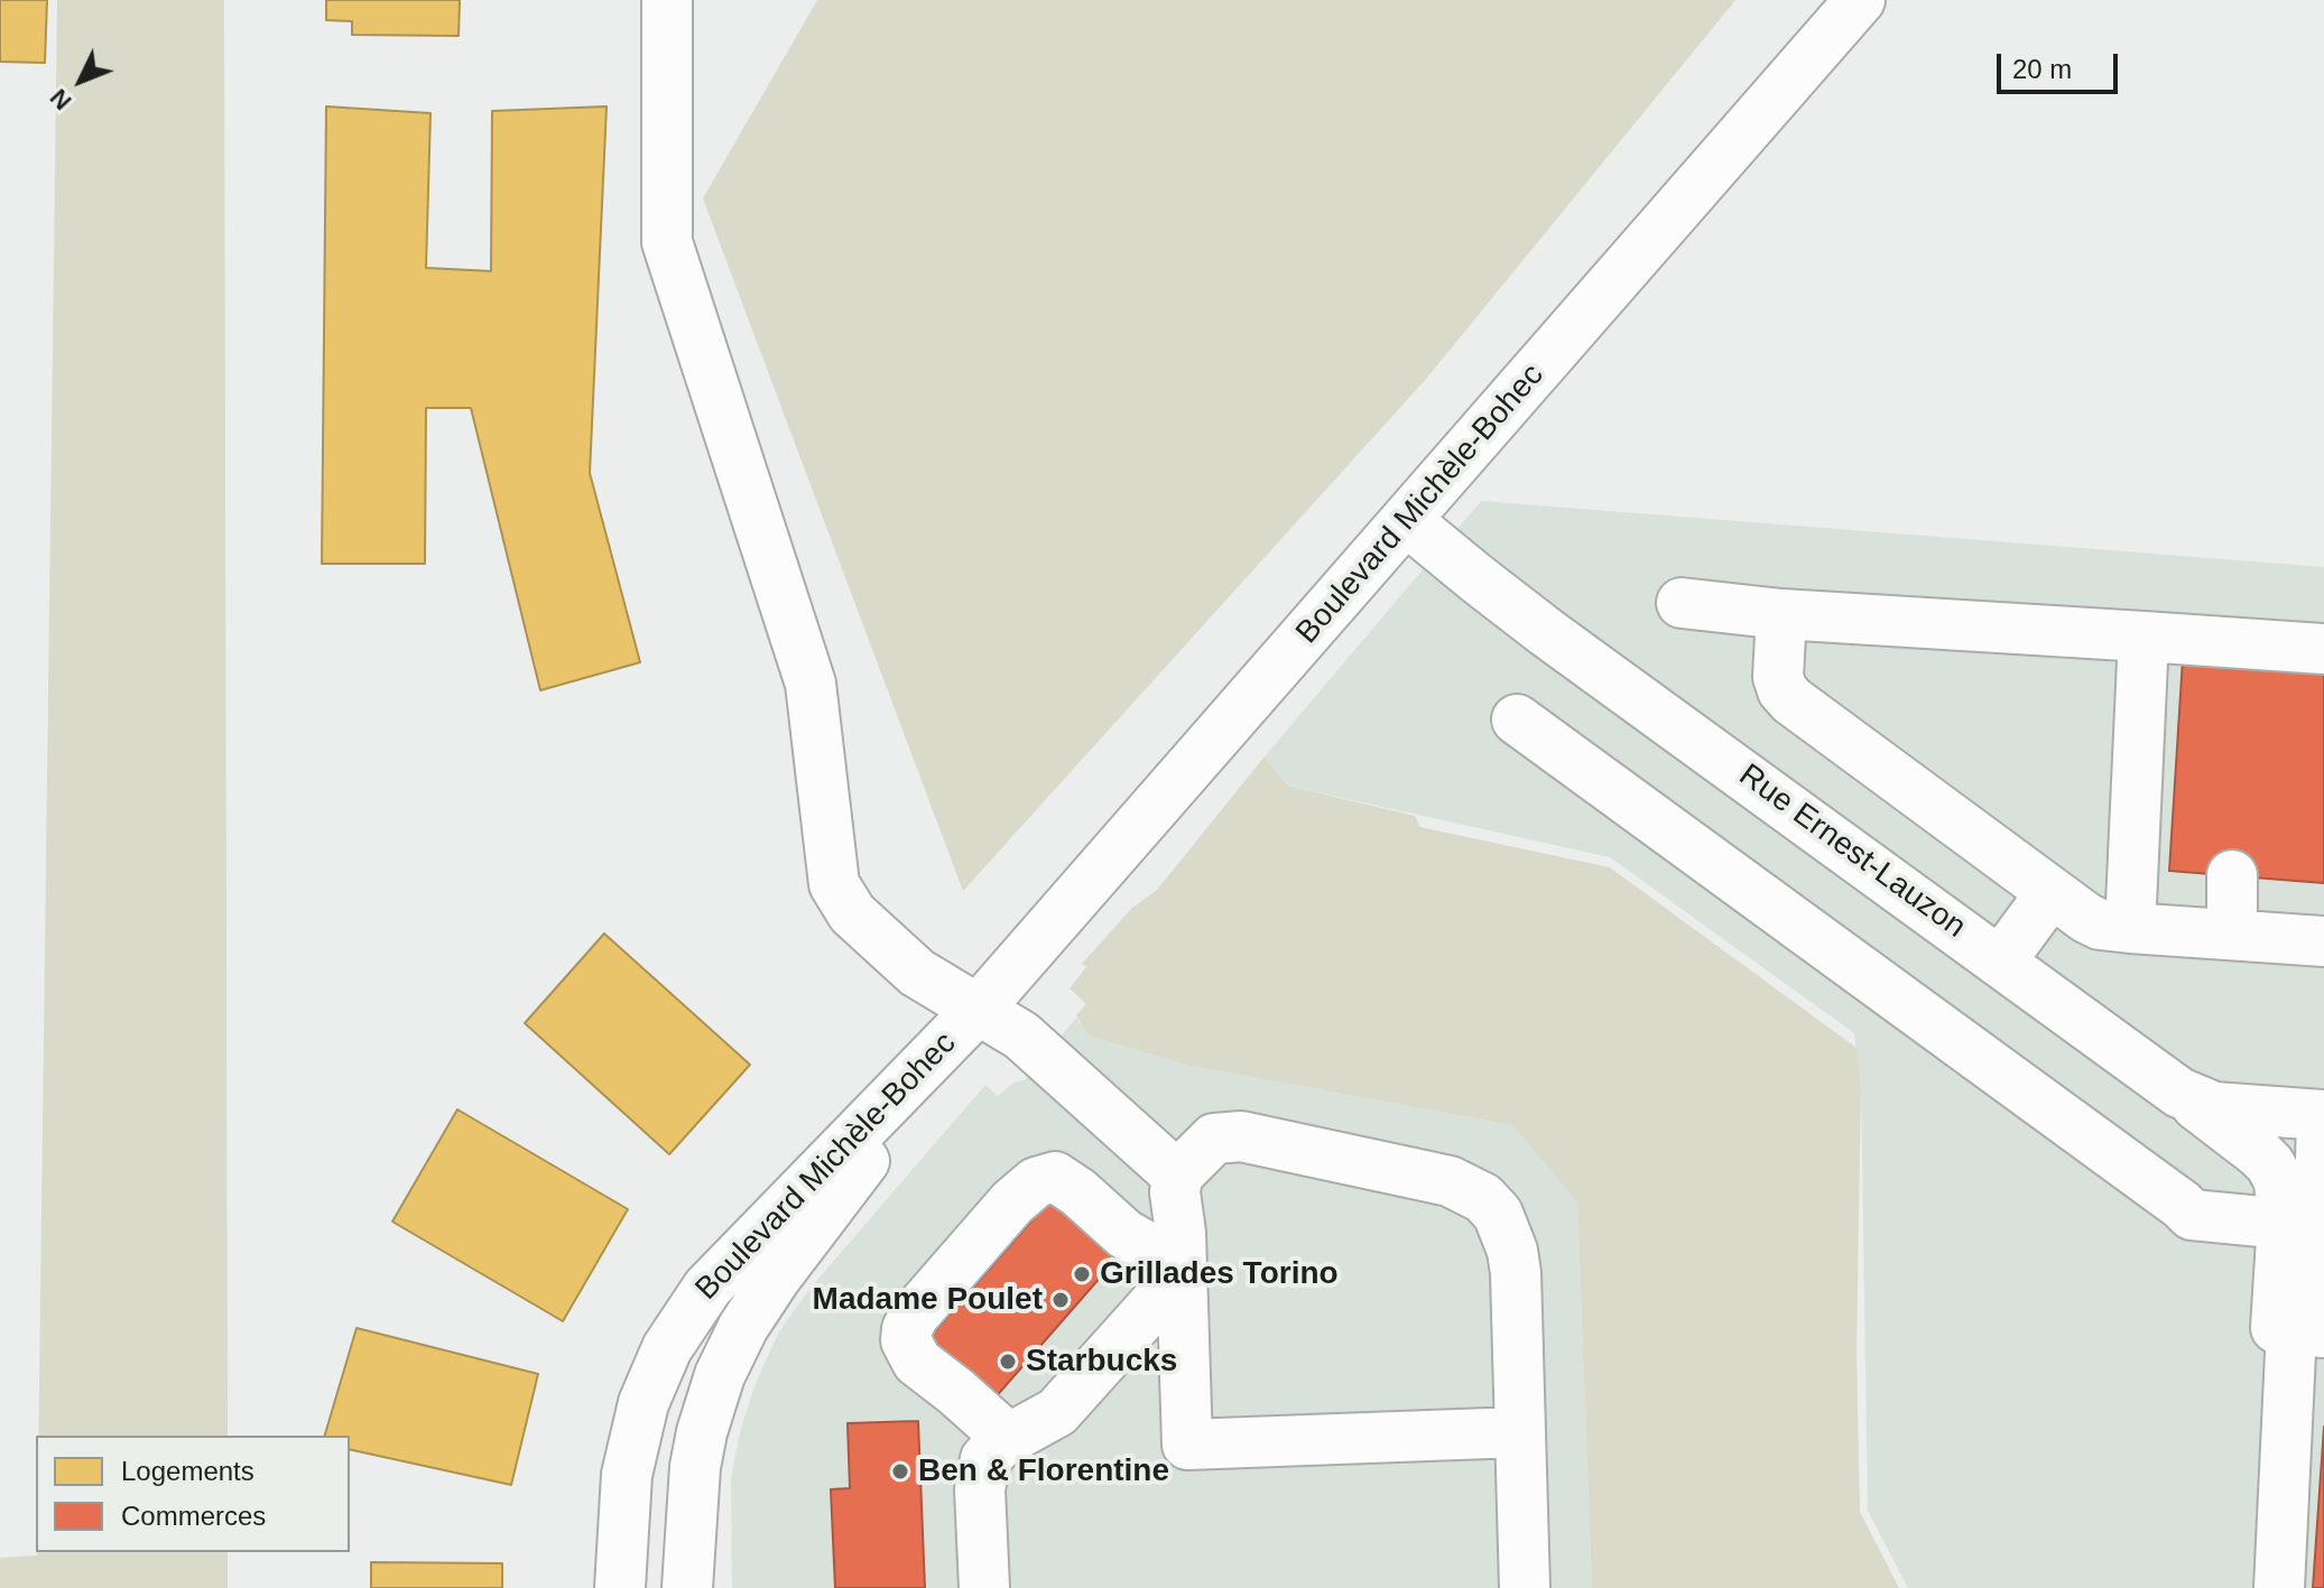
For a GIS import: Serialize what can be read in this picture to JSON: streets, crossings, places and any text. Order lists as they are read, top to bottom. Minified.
{"streets":{"street":["Boulevard Michèle-Bohec","Rue Ernest-Lauzon"]},"crossings":[["Boulevard Michèle-Bohec","Rue Ernest-Lauzon"]],"places":["Grillades Torino","Madame Poulet","Starbucks","Ben & Florentine"],"legend":["Logements","Commerces"],"scale_bar":"20 m","north":"bottom left"}
